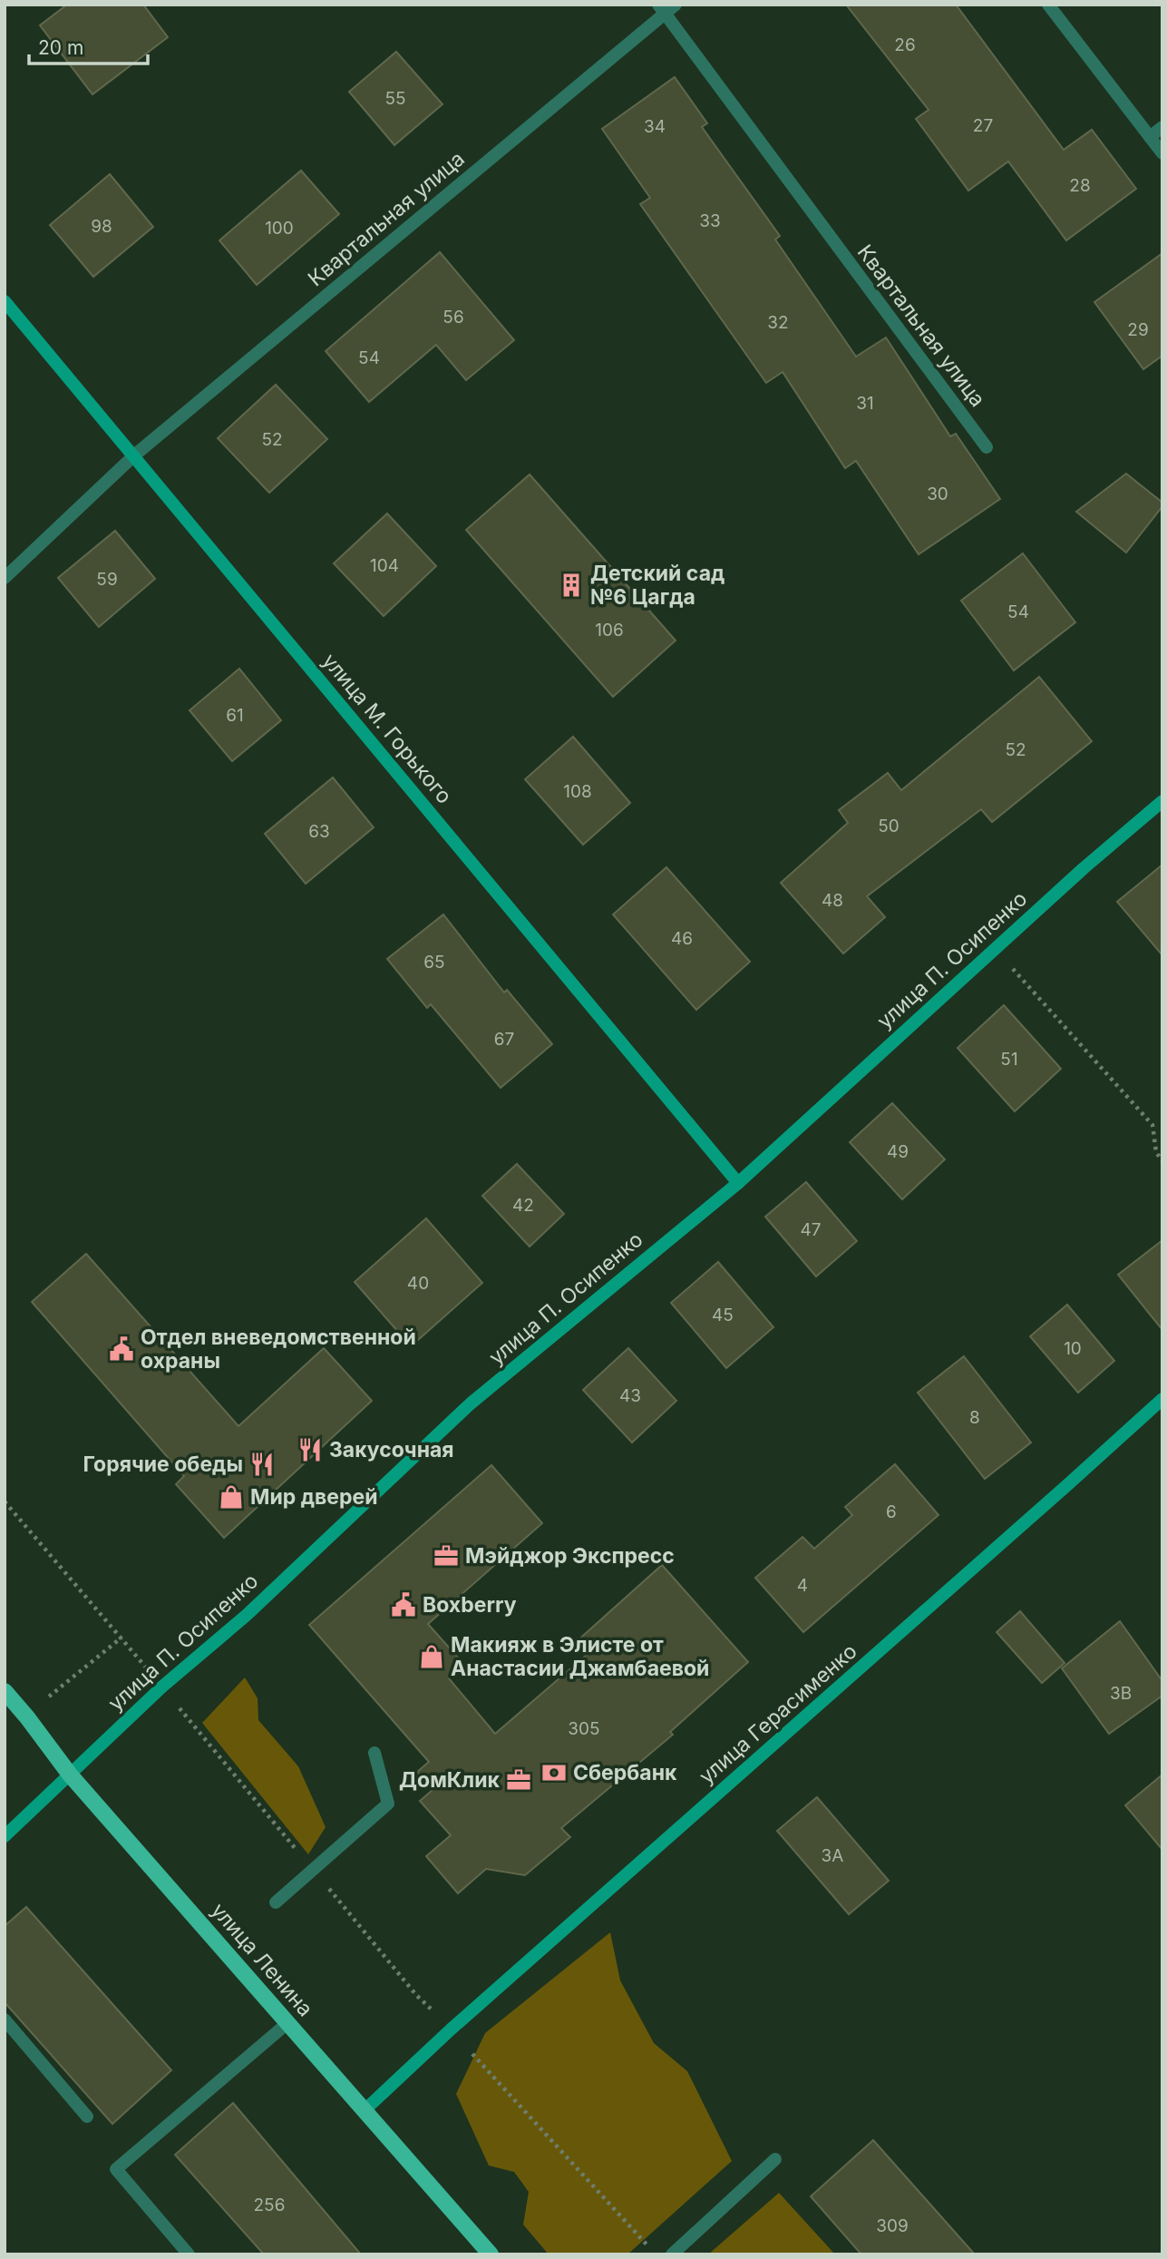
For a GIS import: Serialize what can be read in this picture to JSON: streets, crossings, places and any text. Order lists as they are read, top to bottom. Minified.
{"streets":{"main road":["улица М. Горького","улица П. Осипенко","улица Герасименко","улица Ленина"],"street":["Квартальная улица"]},"crossings":[["Квартальная улица","улица М. Горького"],["улица М. Горького","улица П. Осипенко"],["улица П. Осипенко","улица Ленина"],["улица Герасименко","улица Ленина"]],"places":{"building":["Детский сад №6 Цагда"],"public building":["Отдел вневедомственной охраны","Boxberry"],"restaurant":["Закусoчная","Горячие обеды"],"shop":["Мир дверей","Макияж в Элисте от Анастасии Джамбаевой"],"office":["Мэйджор Экспресс","ДомКлик"],"bank":["Сбербанк"]},"house_numbers":["26","55","27","34","28","33","98","100","56","32","29","54","31","52","30","104","59","54","106","61","52","108","50","63","48","46","65","67","51","49","42","47","40","45","10","43","8","6","4","3В","305","3А","256","309"],"scale_bar":"20 m"}
